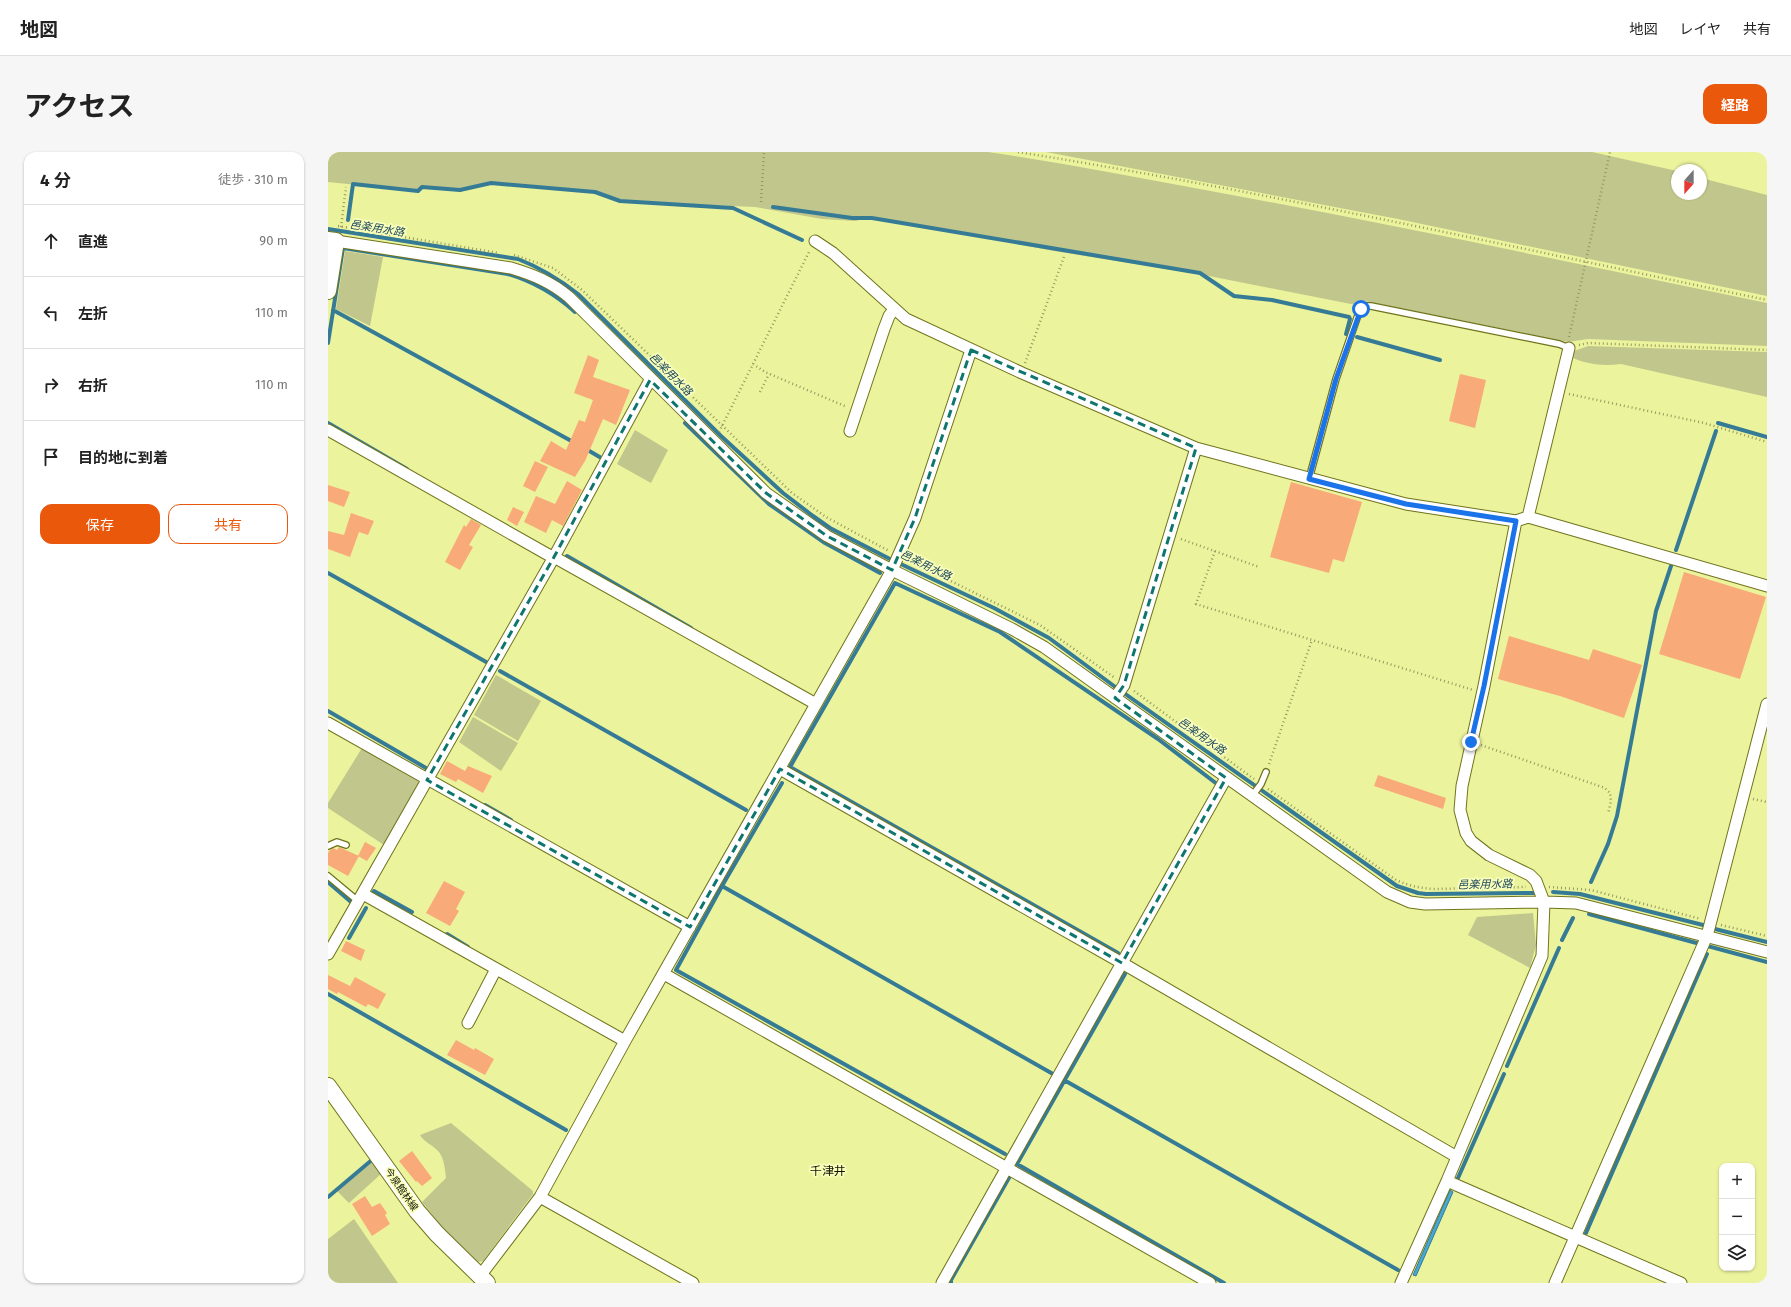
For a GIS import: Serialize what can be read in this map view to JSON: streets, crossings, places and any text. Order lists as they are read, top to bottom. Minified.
{"streets":{"main road":["今泉館林線"]},"districts":["千津井"],"water":["邑楽用水路"],"north":"bottom","page":{"header":"地図","nav":["地図","レイヤ","共有"],"title":"アクセス","buttons":["経路",["保存","共有"]],"heading":["4 分","徒歩 · 310 m"],"list":[["直進","90 m"],["左折","110 m"],["右折","110 m"],"目的地に到着"],"map_buttons":["+","−"]}}
